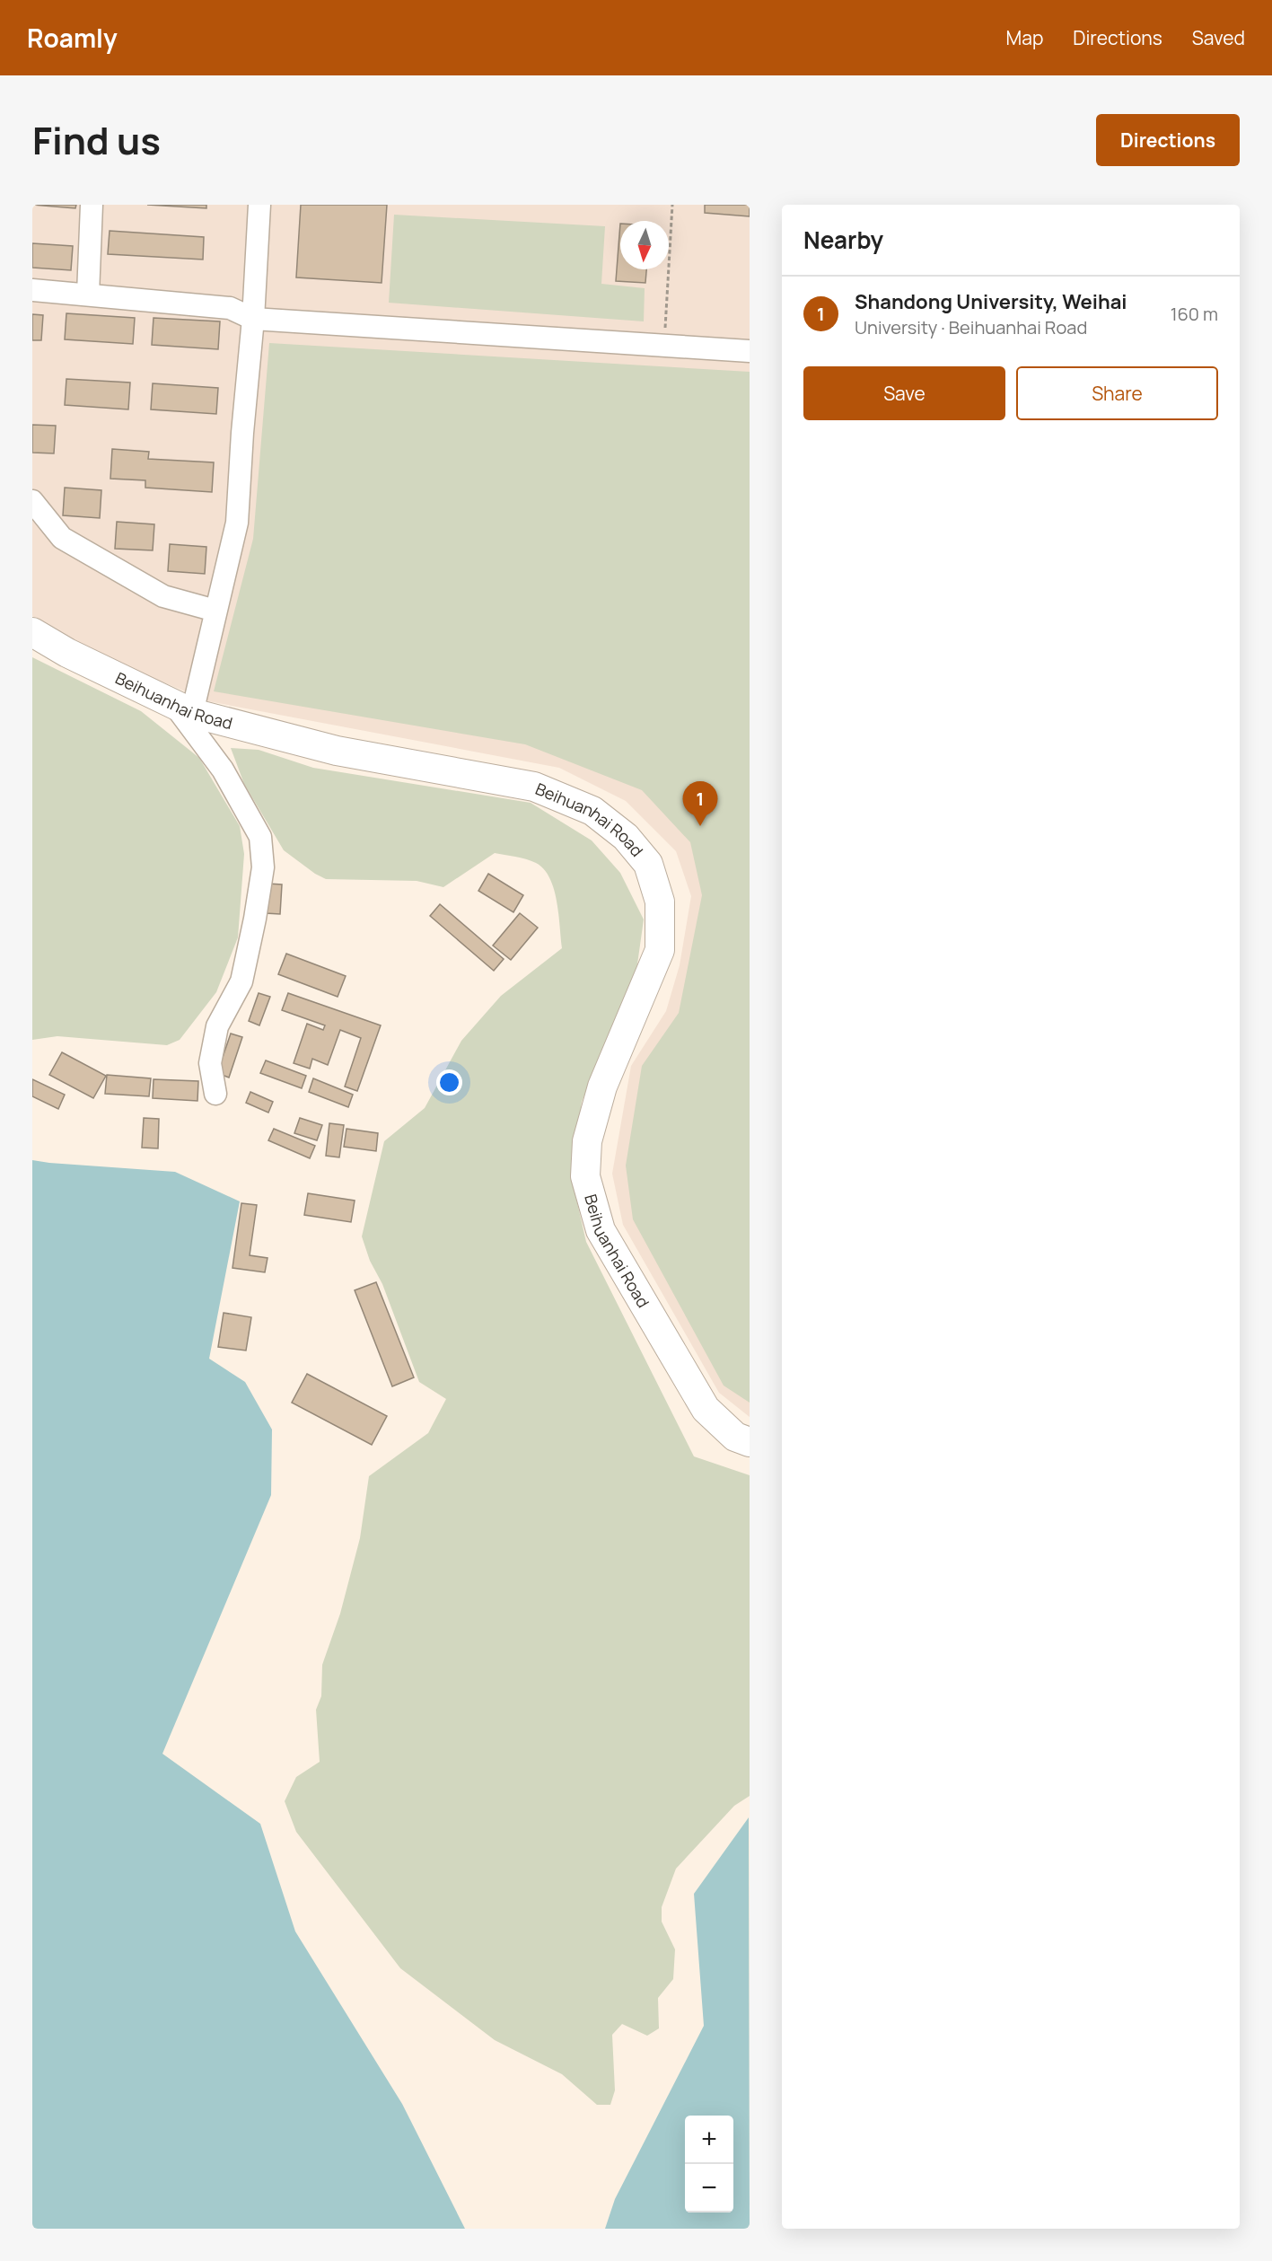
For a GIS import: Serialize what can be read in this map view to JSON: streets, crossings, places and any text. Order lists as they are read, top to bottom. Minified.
{"streets":{"main road":["Beihuanhai Road"]},"north":"bottom","page":{"header":"Roamly","nav":["Map","Directions","Saved"],"title":"Find us","buttons":["Directions",["Save","Share"]],"heading":"Nearby","list":[{"mark":"1","name":"Shandong University, Weihai","note":"University · Beihuanhai Road","value":"160 m"}],"pins":"1","map_buttons":["+","−"]}}
